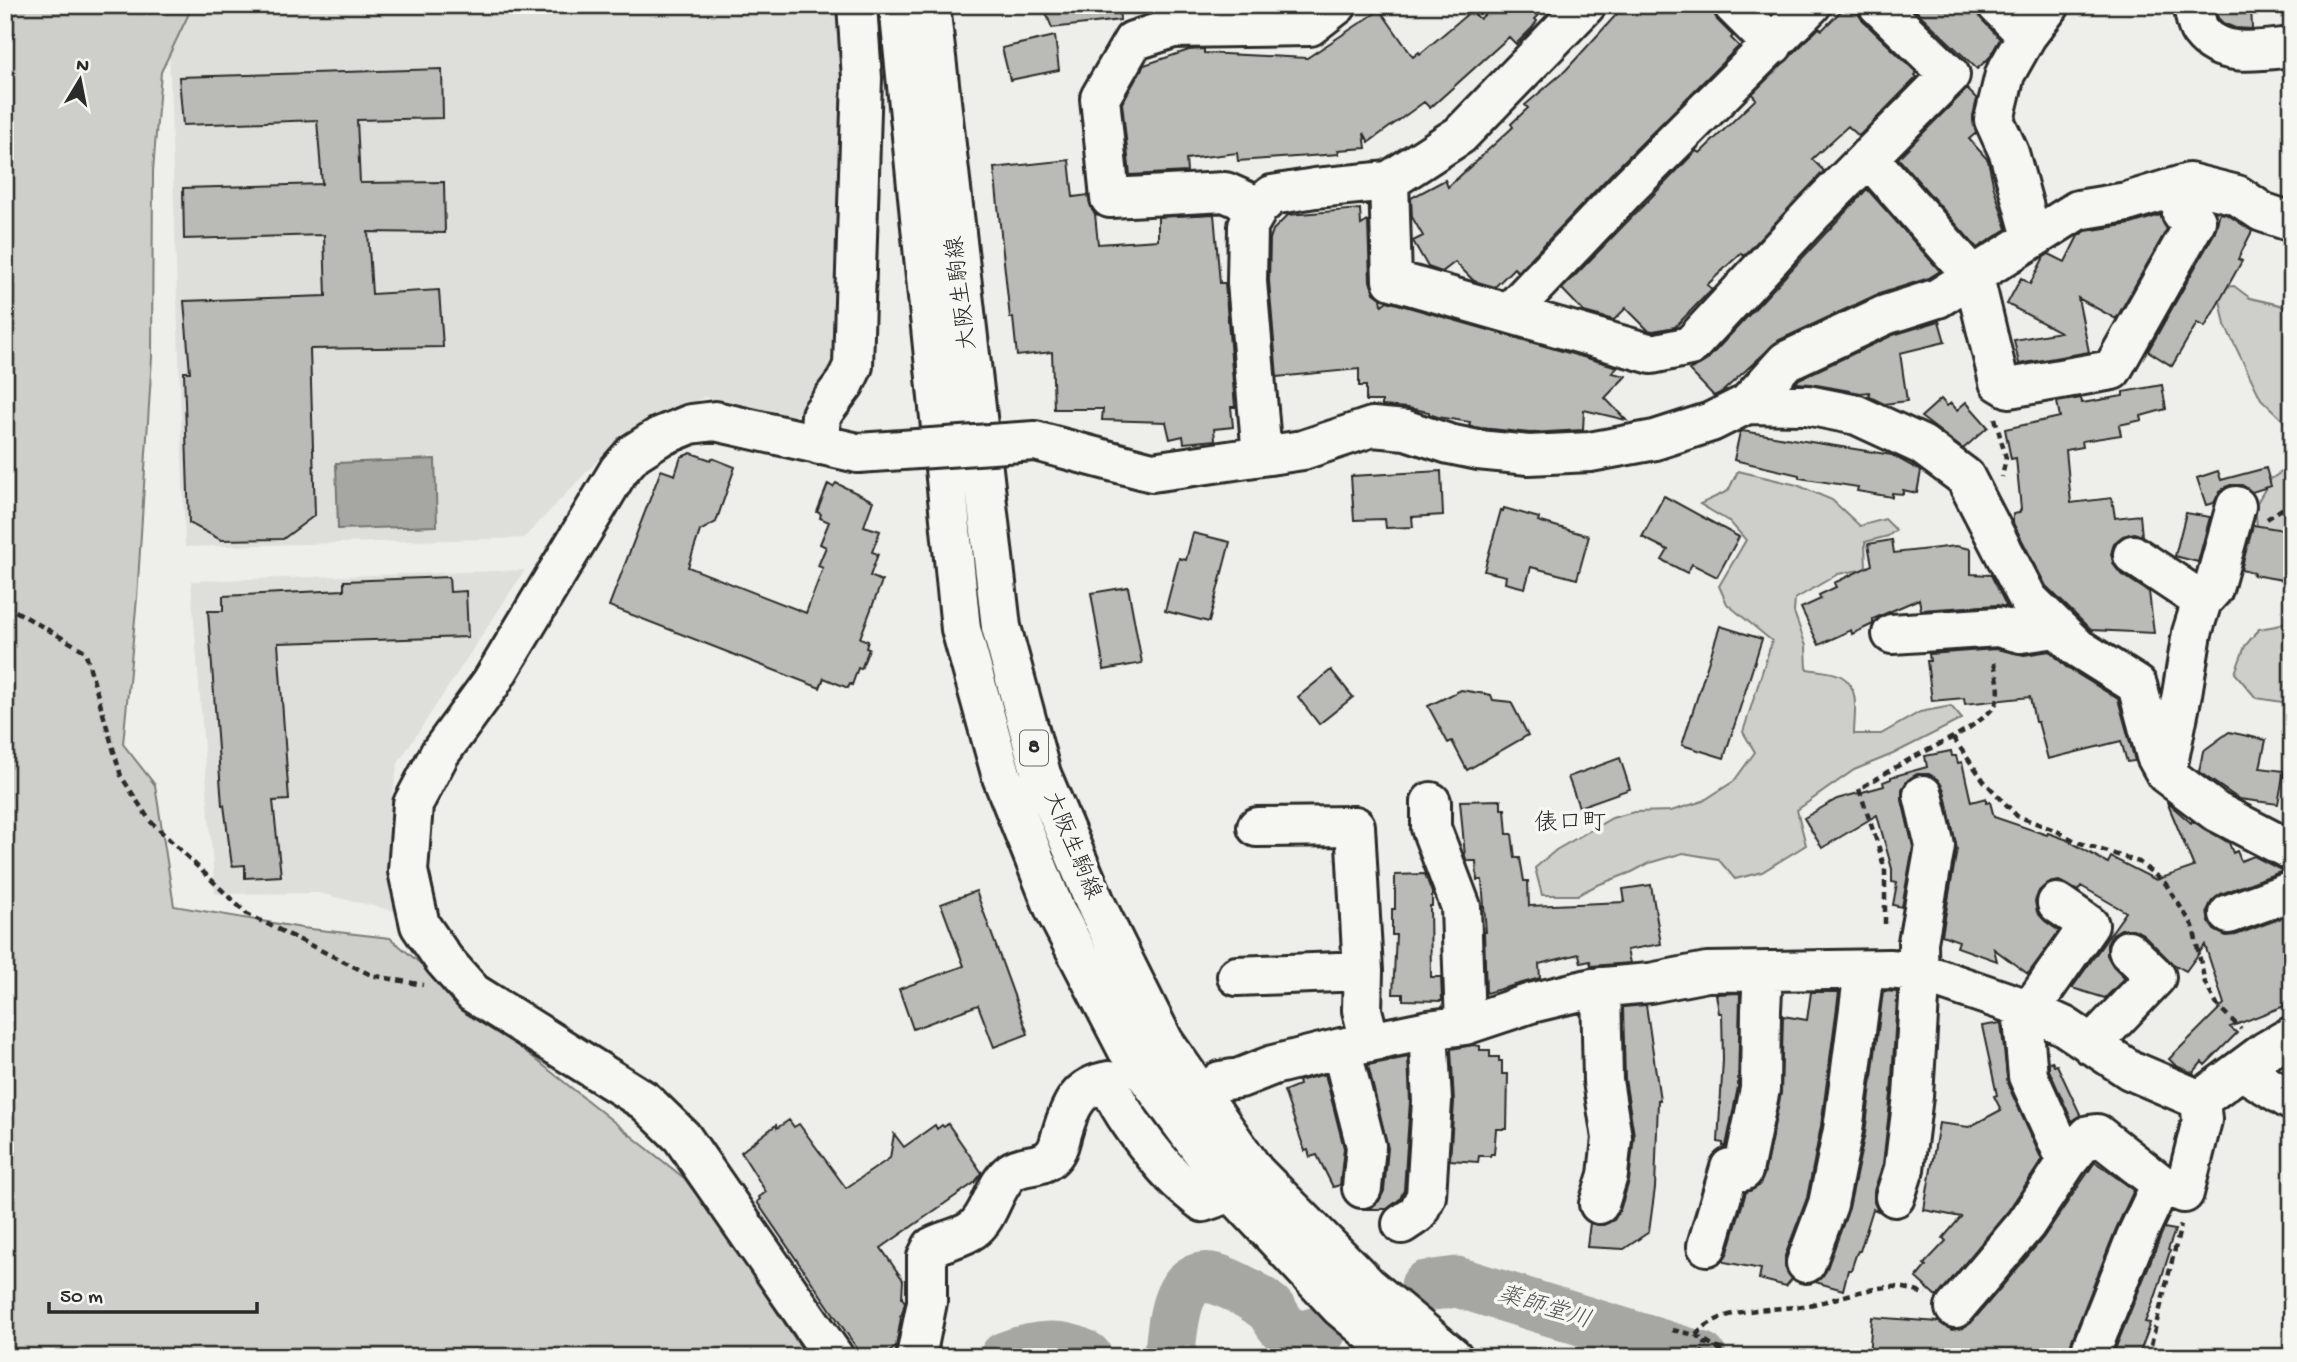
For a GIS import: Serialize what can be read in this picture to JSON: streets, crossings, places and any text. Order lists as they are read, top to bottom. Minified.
{"streets":{"street":["大阪生駒線","8"]},"districts":["俵口町"],"water":["薬師堂川"],"scale_bar":"50 m","north":"top"}
